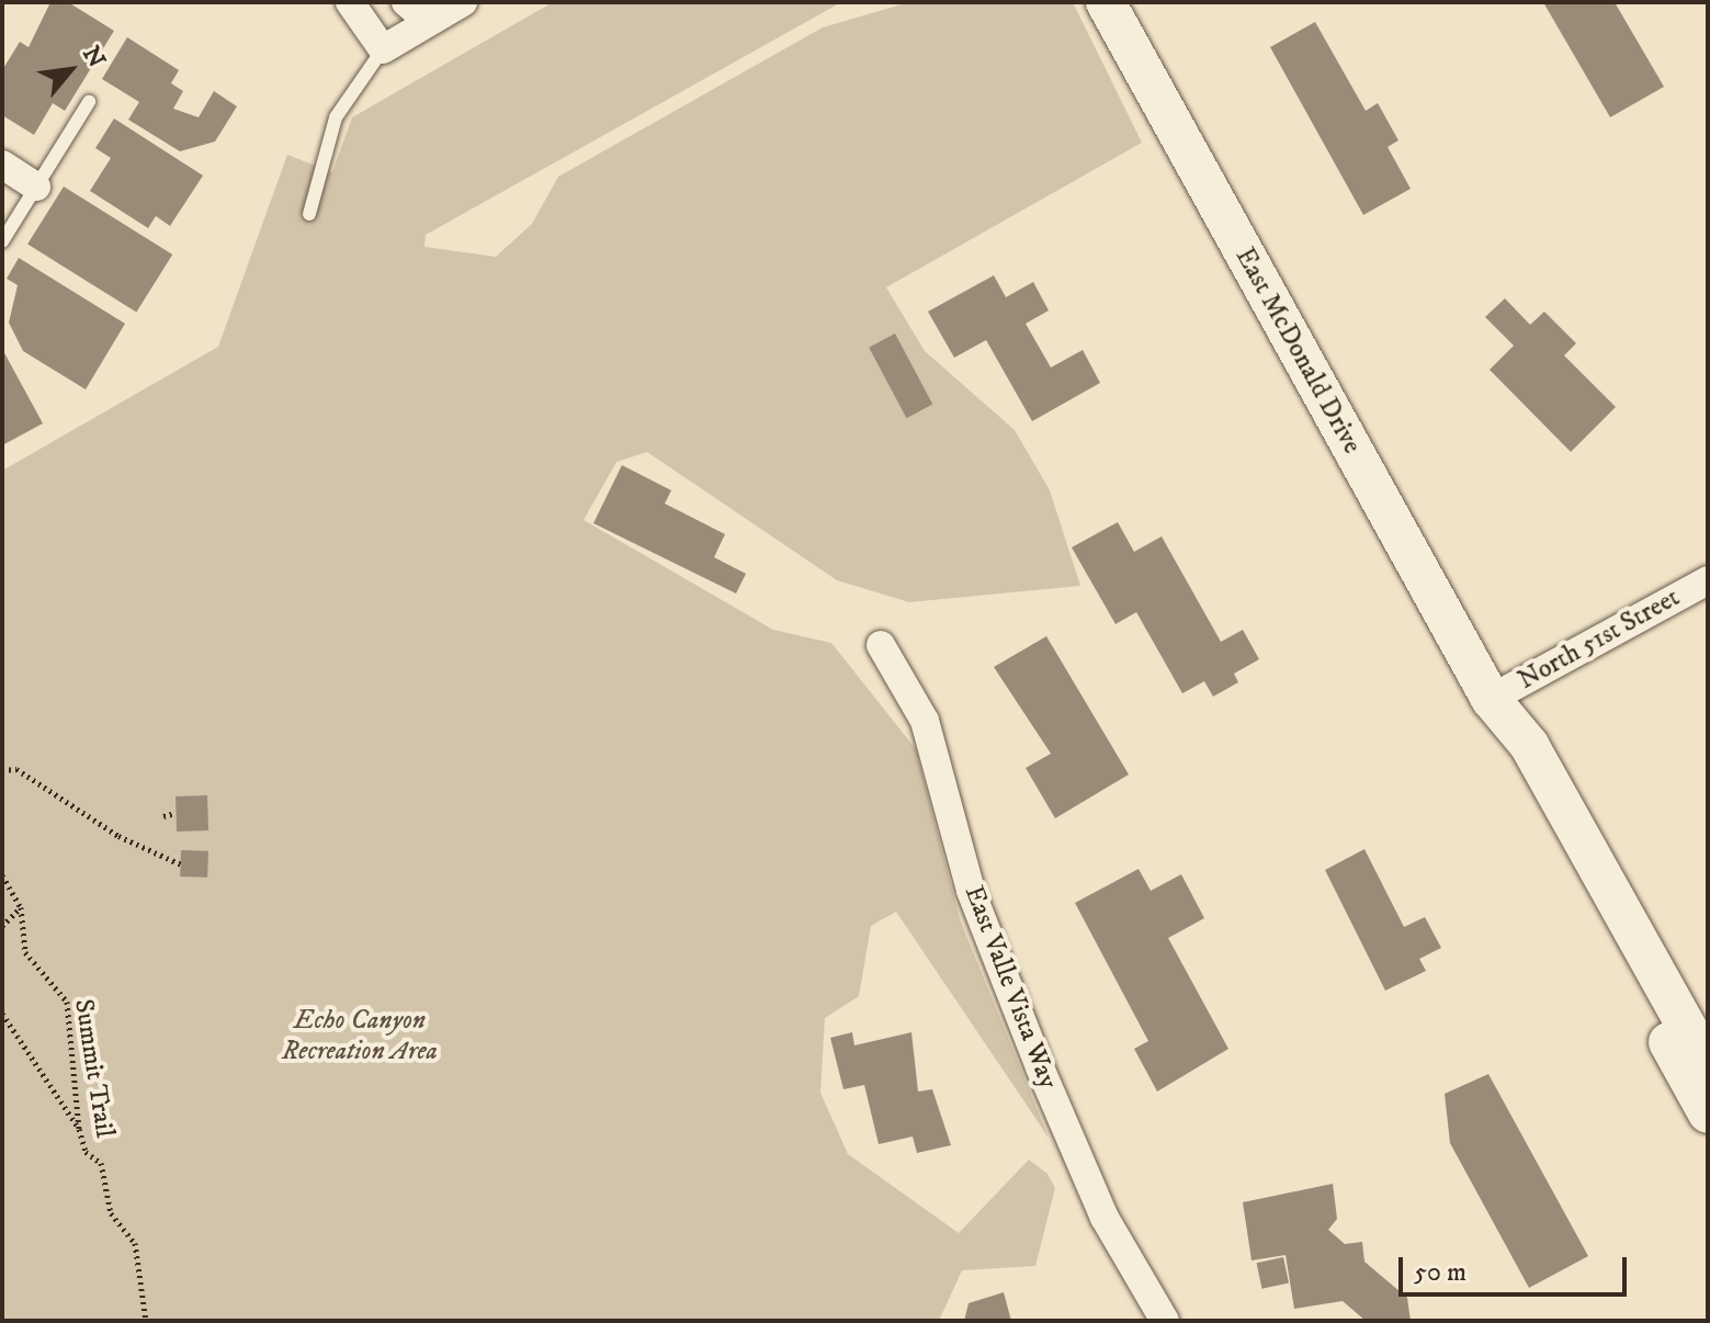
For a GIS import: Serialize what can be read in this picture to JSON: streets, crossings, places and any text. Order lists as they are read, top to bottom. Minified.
{"streets":{"street":["East McDonald Drive","North 51st Street","East Valle Vista Way"],"path":["Summit Trail"]},"crossings":[["East McDonald Drive","North 51st Street"]],"parks":["Echo Canyon Recreation Area"],"scale_bar":"50 m","north":"top right"}
